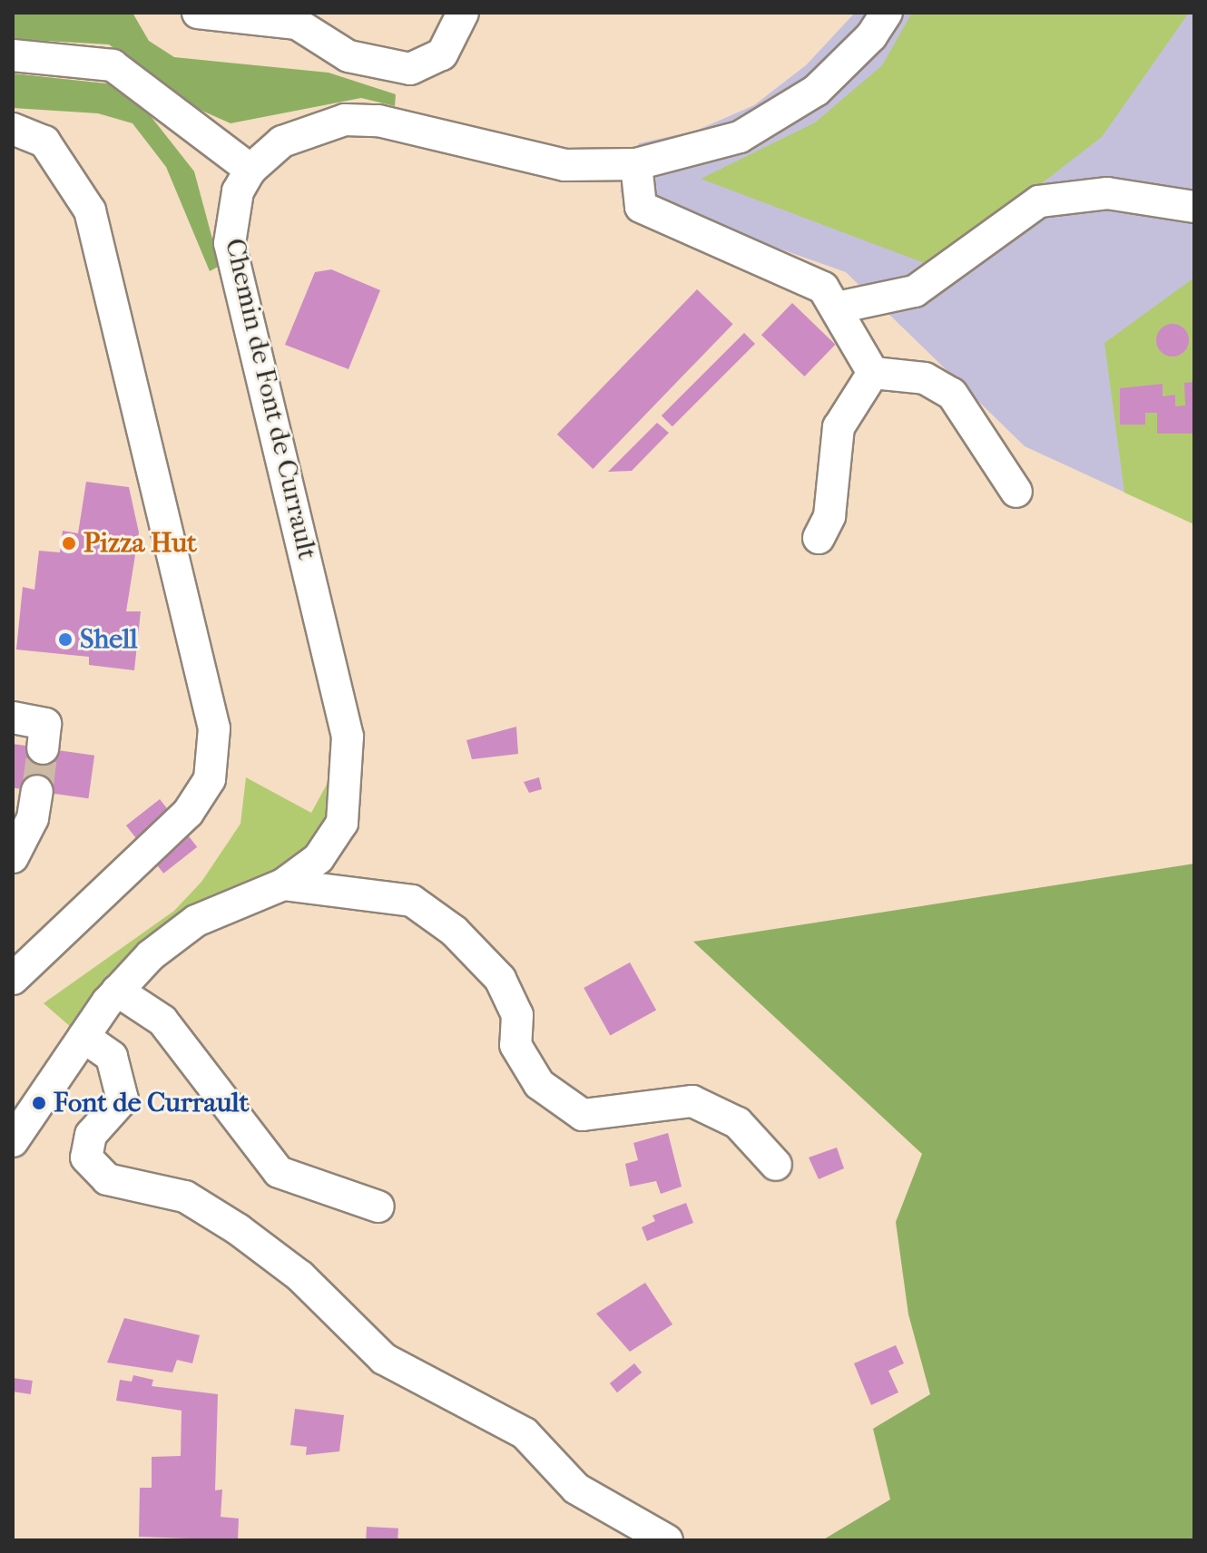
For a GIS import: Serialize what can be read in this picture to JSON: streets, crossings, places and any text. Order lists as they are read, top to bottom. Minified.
{"streets":{"street":["Chemin de Font de Currault"]},"places":["Pizza Hut","Shell","Font de Currault"]}
